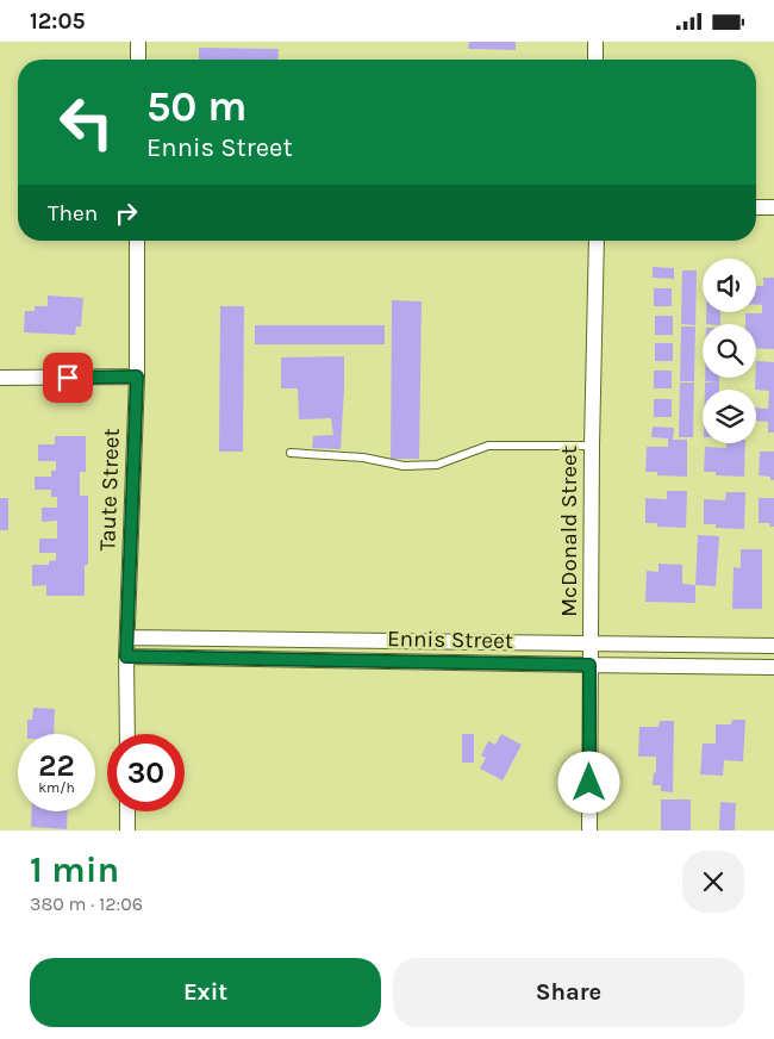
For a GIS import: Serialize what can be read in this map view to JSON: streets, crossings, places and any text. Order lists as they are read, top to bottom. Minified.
{"streets":{"street":["Taute Street","McDonald Street","Ennis Street"]},"crossings":[["Taute Street","Ennis Street"],["McDonald Street","Ennis Street"]],"page":{"status":"12:05","turn":["50 m","Ennis Street"],"then":"Then","speed":"22 km/h","limit":"30","heading":["1 min","380 m · 12:06"],"buttons":["Exit","Share"]}}
